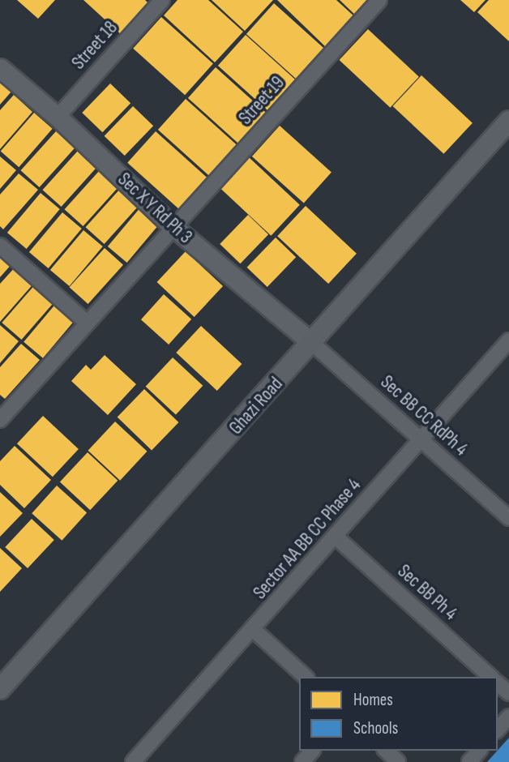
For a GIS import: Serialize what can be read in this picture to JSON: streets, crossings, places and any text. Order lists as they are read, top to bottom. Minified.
{"streets":{"main road":["Ghazi Road"],"street":["Street 18","Street 19","Sec X Y Rd Ph 3","Sec BB CC RdPh 4","Sector AA BB CC Phase 4","Sec BB Ph 4"]},"crossings":[["Street 18","Sec X Y Rd Ph 3"],["Street 19","Sec X Y Rd Ph 3"],["Sec X Y Rd Ph 3","Ghazi Road"],["Sec X Y Rd Ph 3","Sec BB CC RdPh 4"],["Ghazi Road","Sec BB CC RdPh 4"],["Sec BB CC RdPh 4","Sector AA BB CC Phase 4"],["Sector AA BB CC Phase 4","Sec BB Ph 4"]],"legend":["Homes","Schools"]}
